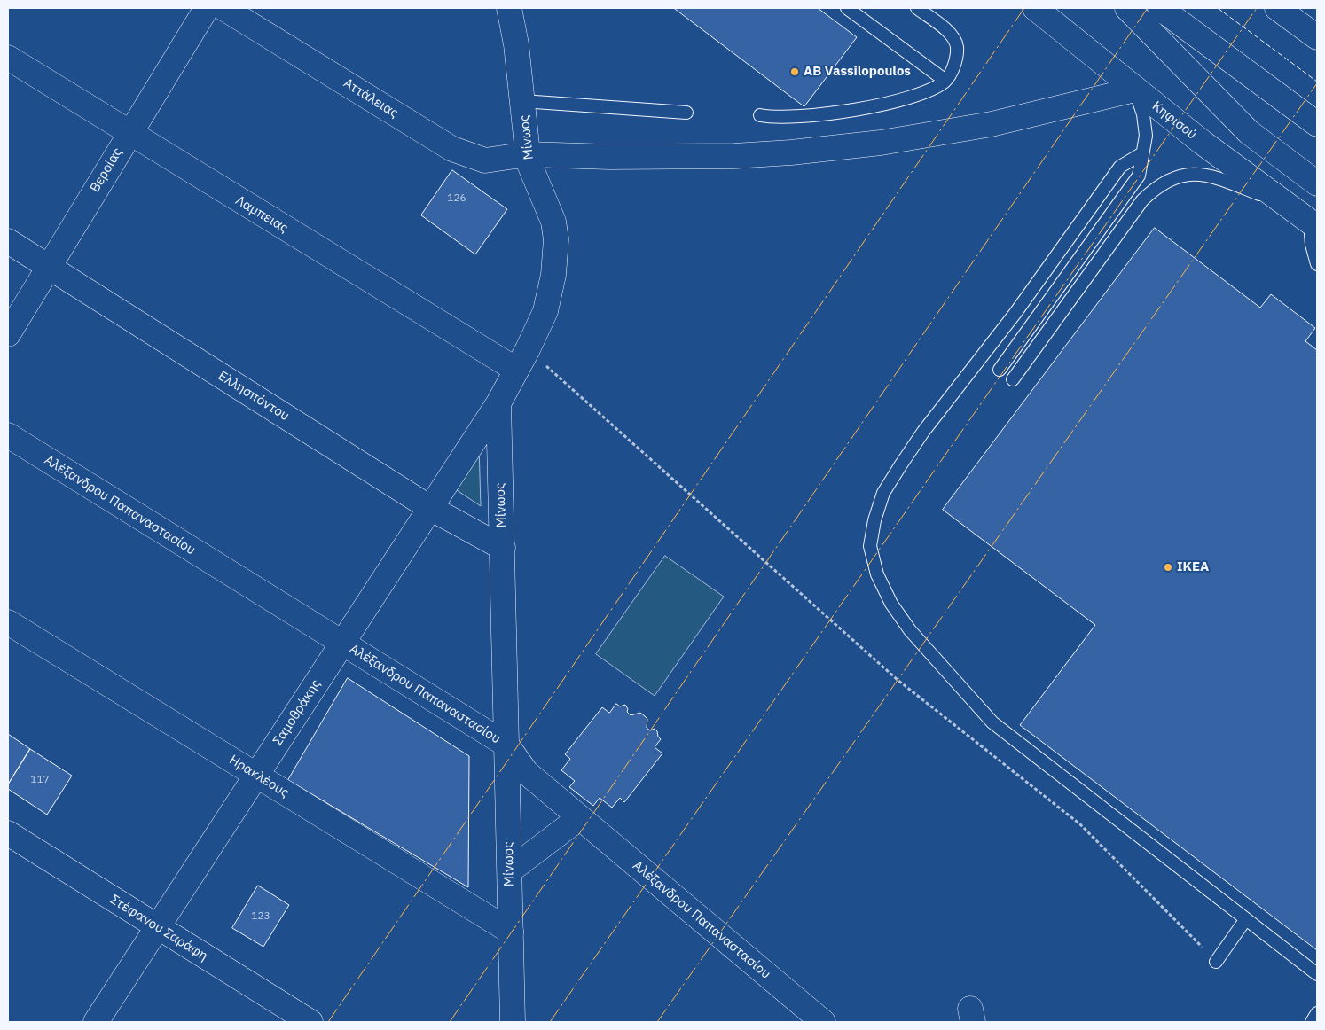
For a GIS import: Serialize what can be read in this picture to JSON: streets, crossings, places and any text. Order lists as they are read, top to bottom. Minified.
{"streets":{"main road":["Αττάλειας","Κηφισού","Μίνωος","Βεροίας","Λαμπειας","Ελλησπόντου","Αλέξανδρου Παπαναστασίου","Σαμοθράκης","Ηρακλέους","Στέφανου Σαράφη"]},"crossings":[["Αττάλειας","Κηφισού"],["Αττάλειας","Μίνωος"],["Μίνωος","Λαμπειας"],["Μίνωος","Ελλησπόντου"],["Μίνωος","Αλέξανδρου Παπαναστασίου"],["Μίνωος","Σαμοθράκης"],["Μίνωος","Ηρακλέους"],["Βεροίας","Λαμπειας"],["Βεροίας","Ελλησπόντου"],["Ελλησπόντου","Σαμοθράκης"],["Αλέξανδρου Παπαναστασίου","Σαμοθράκης"],["Σαμοθράκης","Ηρακλέους"],["Σαμοθράκης","Στέφανου Σαράφη"]],"places":["AB Vassilopoulos","IKEA"],"house_numbers":["126","117","123"]}
